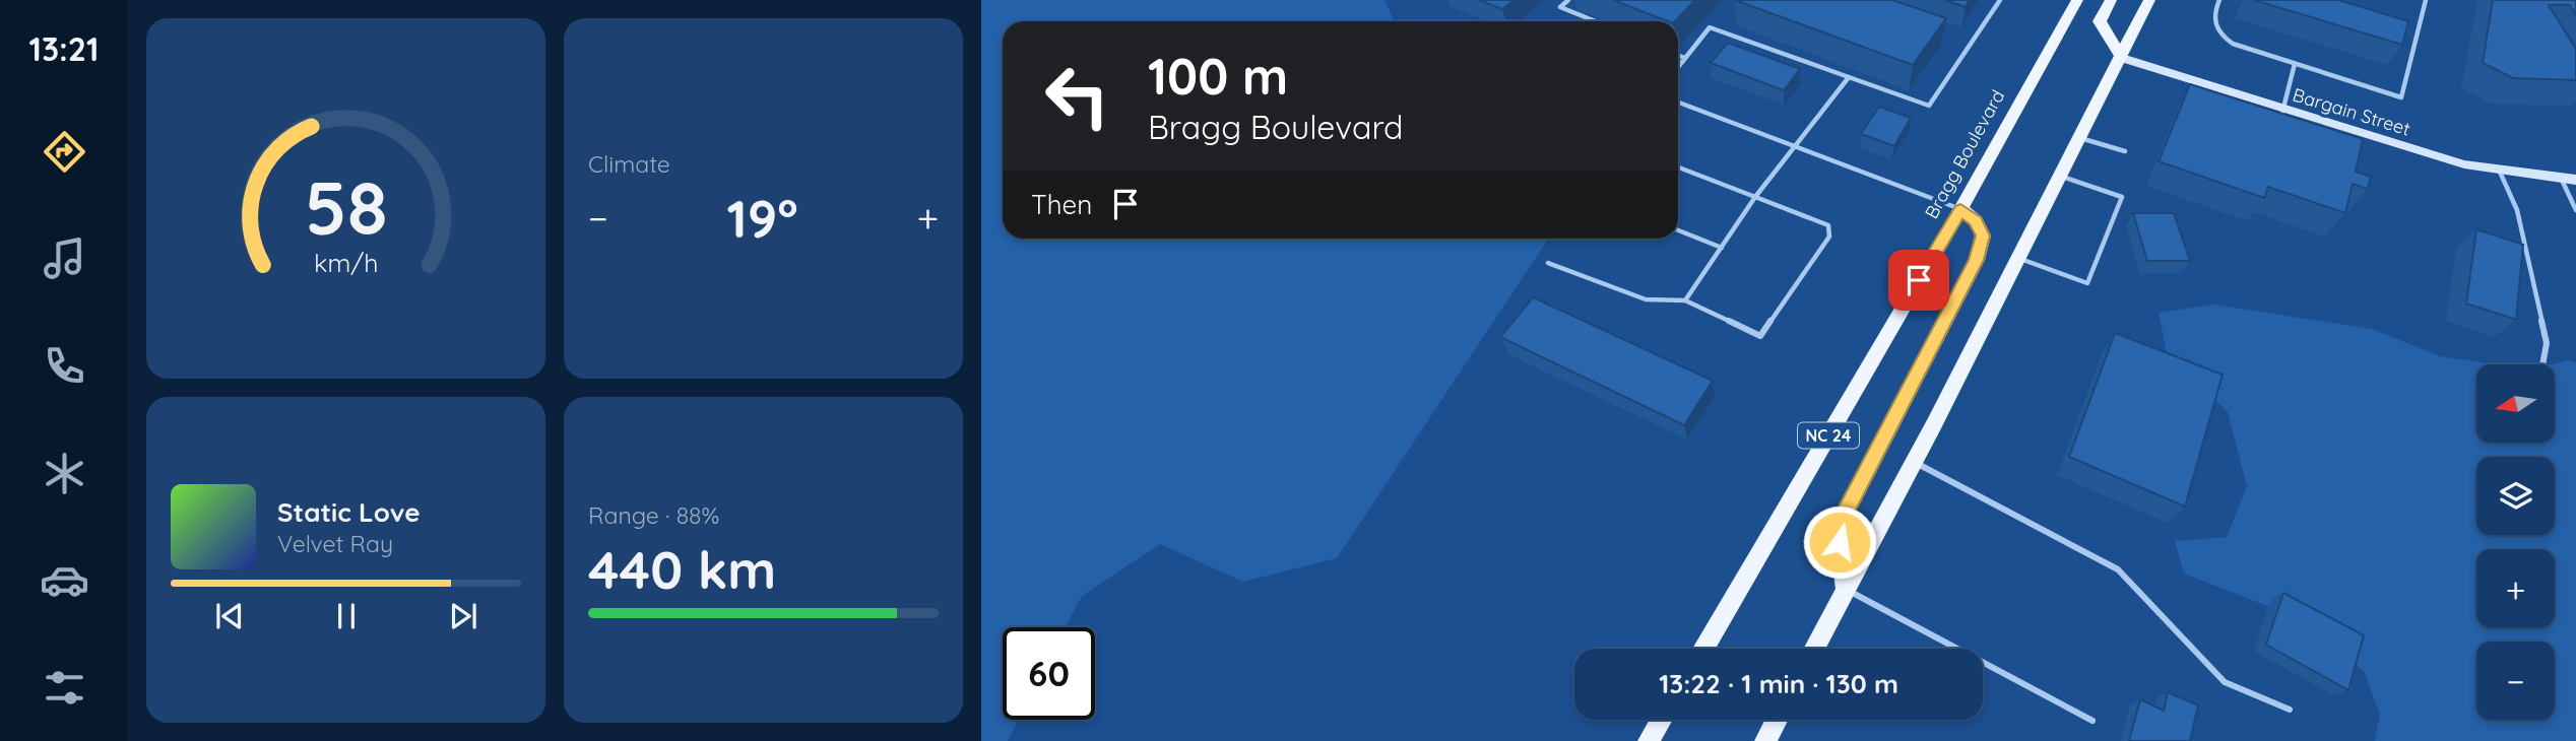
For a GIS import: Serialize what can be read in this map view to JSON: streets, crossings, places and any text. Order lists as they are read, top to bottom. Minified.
{"streets":{"main road":["Bragg Boulevard","NC 24"],"street":["Bargain Street"]},"north":"left","page":{"tabs":"13:21","tile":["Climate",["Range · 88%","440 km"]],"turn":["100 m","Bragg Boulevard"],"then":"Then","heat":["−","19°","+"],"map_buttons":["+","−"],"song":["Static Love","Velvet Ray"],"limit":"60","trip":"13:22 · 1 min · 130 m","gauge":["58","km/h"]}}
